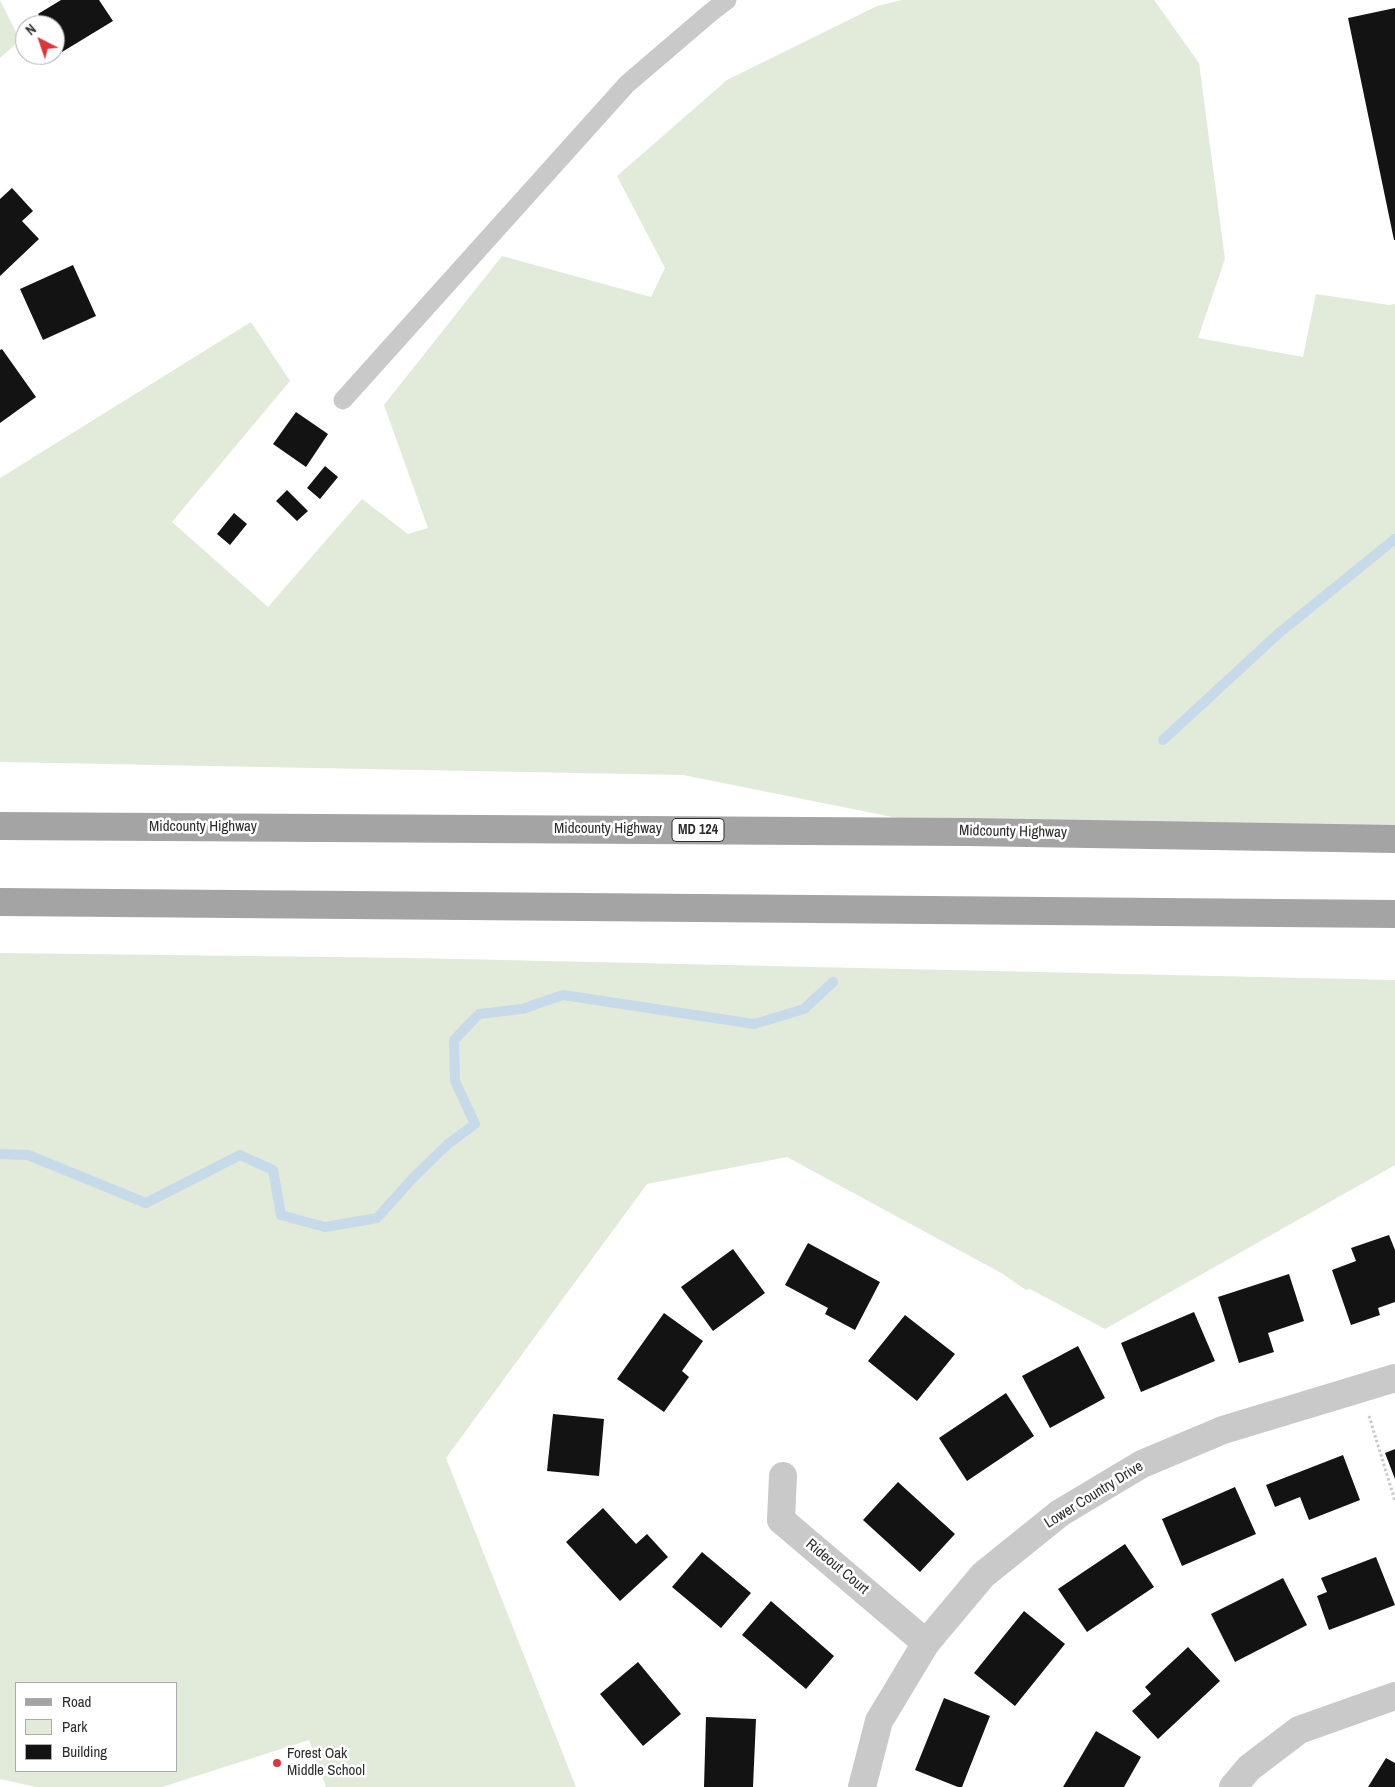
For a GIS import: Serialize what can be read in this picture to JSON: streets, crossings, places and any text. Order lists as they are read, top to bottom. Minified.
{"streets":{"main road":["Midcounty Highway","MD 124"],"street":["Lower Country Drive","Rideout Court"]},"crossings":[["Lower Country Drive","Rideout Court"]],"places":["Forest Oak Middle School"],"legend":["Road","Park","Building"],"north":"top left"}
